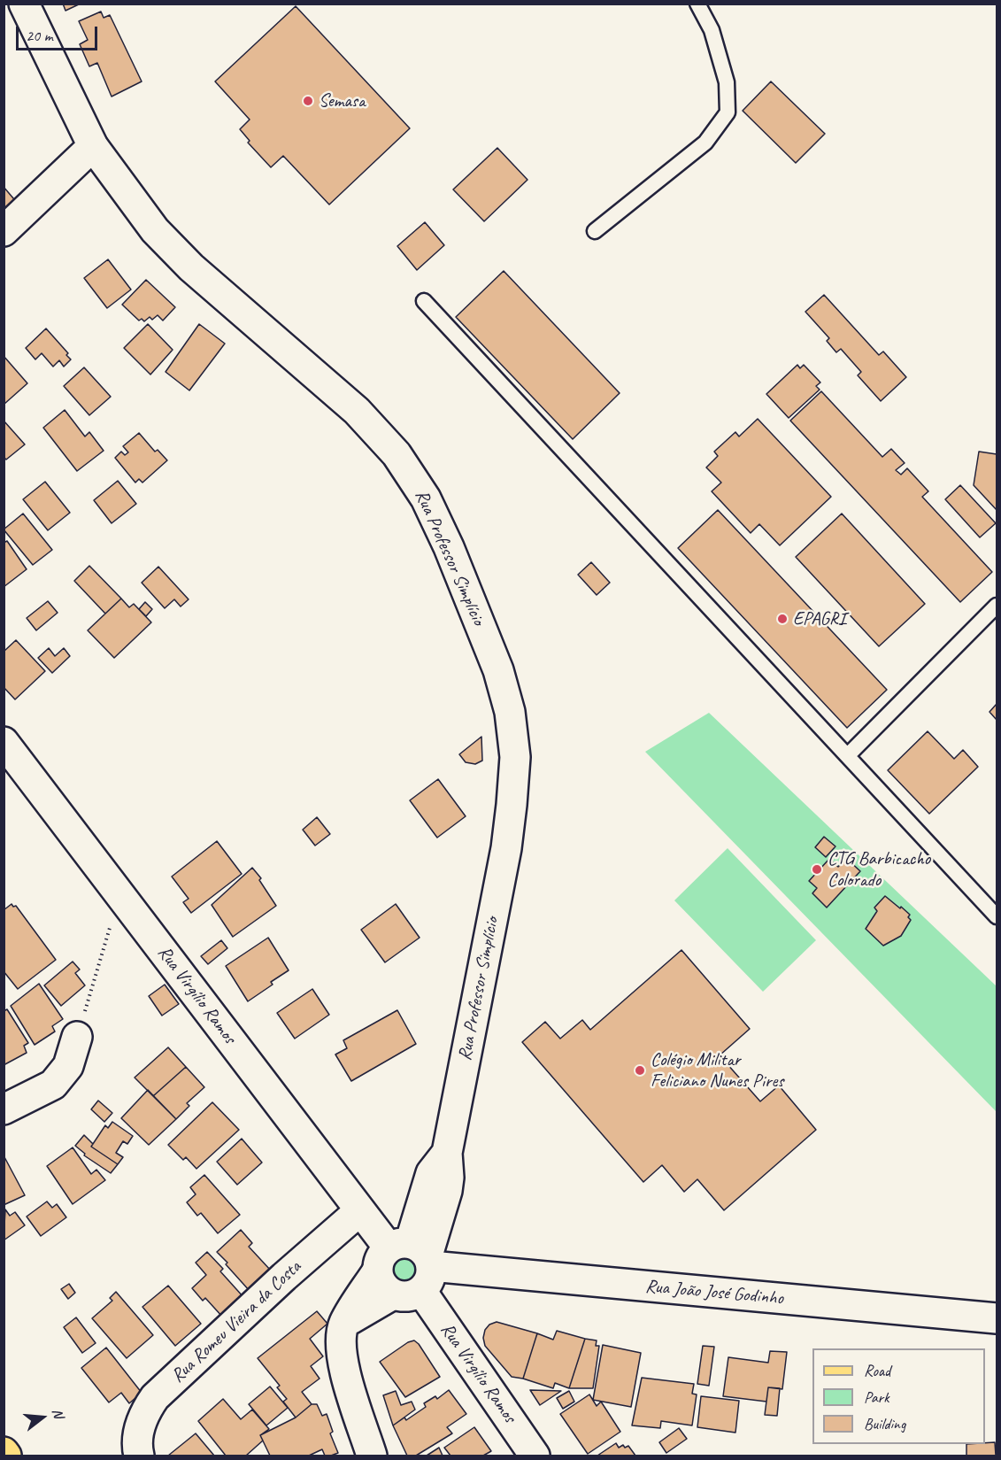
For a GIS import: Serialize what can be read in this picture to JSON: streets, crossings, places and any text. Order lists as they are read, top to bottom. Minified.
{"streets":{"street":["Rua Professor Simplício","Rua Virgílio Ramos","Rua João José Godinho","Rua Romeu Vieira da Costa"]},"crossings":[["Rua Professor Simplício","Rua Virgílio Ramos"],["Rua Professor Simplício","Rua João José Godinho"],["Rua Virgílio Ramos","Rua João José Godinho"],["Rua Virgílio Ramos","Rua Romeu Vieira da Costa"]],"places":["Semasa","EPAGRI","CTG Barbicacho Colorado","Colégio Militar Feliciano Nunes Pires"],"legend":["Road","Park","Building"],"scale_bar":"20 m","north":"right"}
